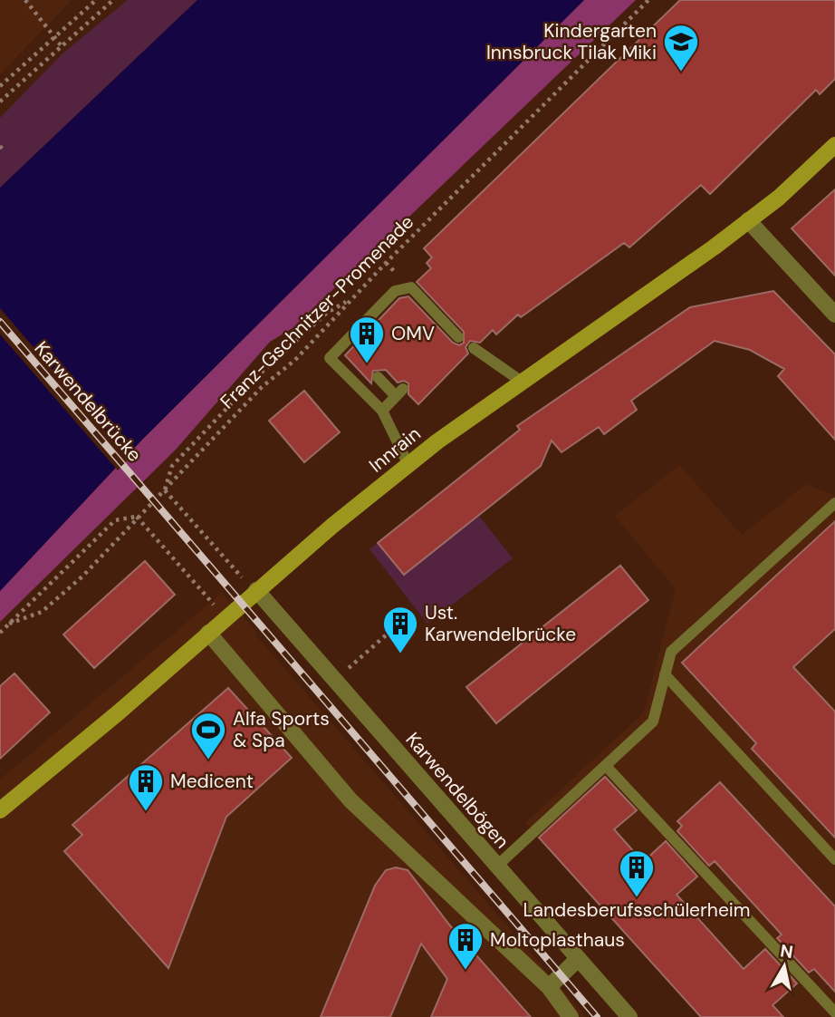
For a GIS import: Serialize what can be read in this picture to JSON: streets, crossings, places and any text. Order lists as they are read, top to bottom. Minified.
{"streets":{"main road":["Innrain"],"street":["Karwendelbögen"],"path":["Franz-Gschnitzer-Promenade","Karwendelbrücke"]},"crossings":[["Franz-Gschnitzer-Promenade","Karwendelbrücke"],["Innrain","Karwendelbögen"]],"places":{"school or university":["Kindergarten Innsbruck Tilak Miki"],"building":["OMV","Ust. Karwendelbrücke","Medicent","Landesberufsschülerheim","Moltoplasthaus"],"sports":["Alfa Sports & Spa"]},"north":"top"}
